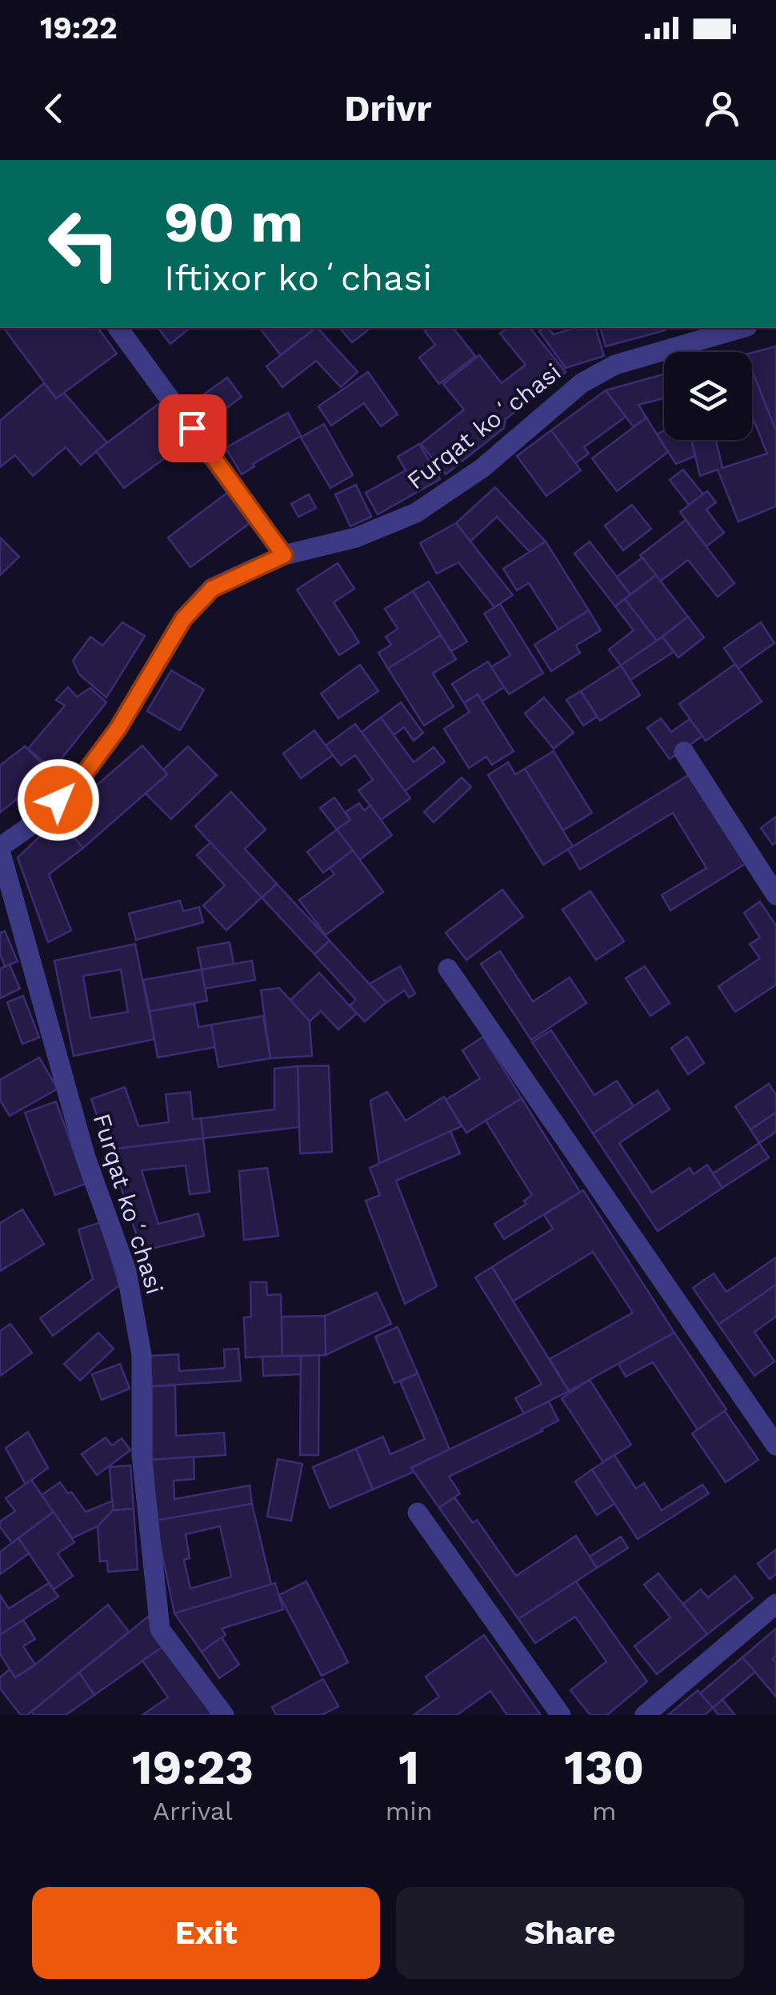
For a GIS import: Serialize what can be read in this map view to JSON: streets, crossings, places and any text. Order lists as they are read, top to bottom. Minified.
{"streets":{"street":["Furqat koʻchasi"]},"page":{"status":"19:22","header":"Drivr","turn":["90 m","Iftixor koʻchasi"],"eta":["19:23","Arrival","1","min","130","m"],"buttons":["Exit","Share"]}}
